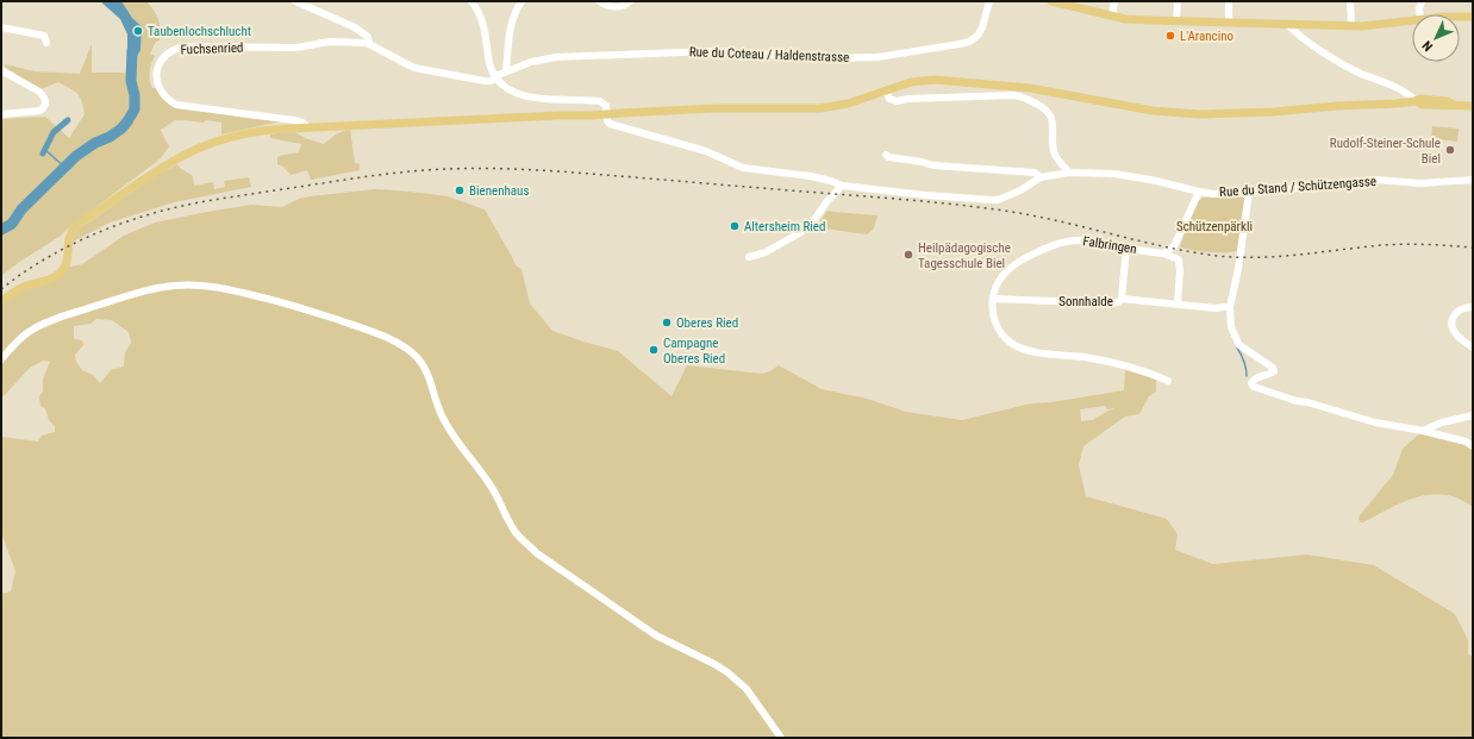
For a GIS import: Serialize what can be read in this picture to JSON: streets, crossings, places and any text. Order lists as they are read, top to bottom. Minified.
{"streets":{"street":["Fuchsenried","Rue du Coteau / Haldenstrasse","Rue du Stand / Schützengasse","Falbringen","Sonnhalde"]},"crossings":[["Falbringen","Sonnhalde"]],"parks":["Schützenpärkli"],"places":["Taubenlochschlucht","L'Arancino","Rudolf-Steiner-Schule Biel","Bienenhaus","Altersheim Ried","Heilpädagogische Tagesschule Biel","Oberes Ried","Campagne Oberes Ried"],"north":"bottom left"}
